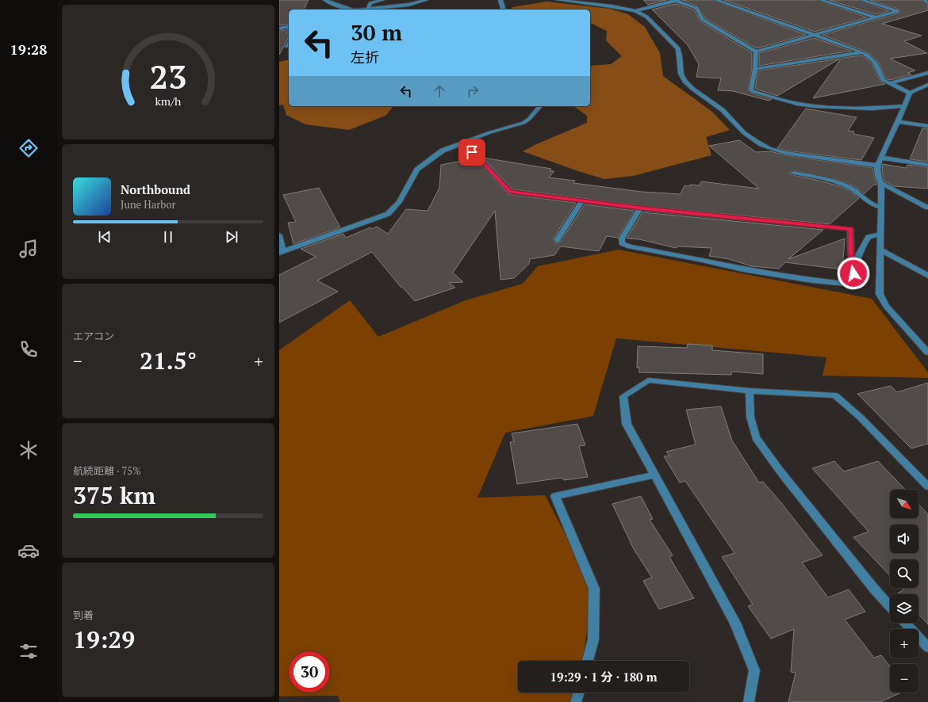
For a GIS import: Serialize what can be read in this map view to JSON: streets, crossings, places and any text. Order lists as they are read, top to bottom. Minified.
{"north":"bottom right","page":{"tabs":"19:28","turn":["30 m","左折"],"song":["Northbound","June Harbor"],"tile":["エアコン",["航続距離 · 75%","375 km"],["到着","19:29"]],"heat":["−","21.5°","+"],"map_buttons":["+","−"],"limit":"30","trip":"19:29 · 1 分 · 180 m","gauge":["23","km/h"]}}
